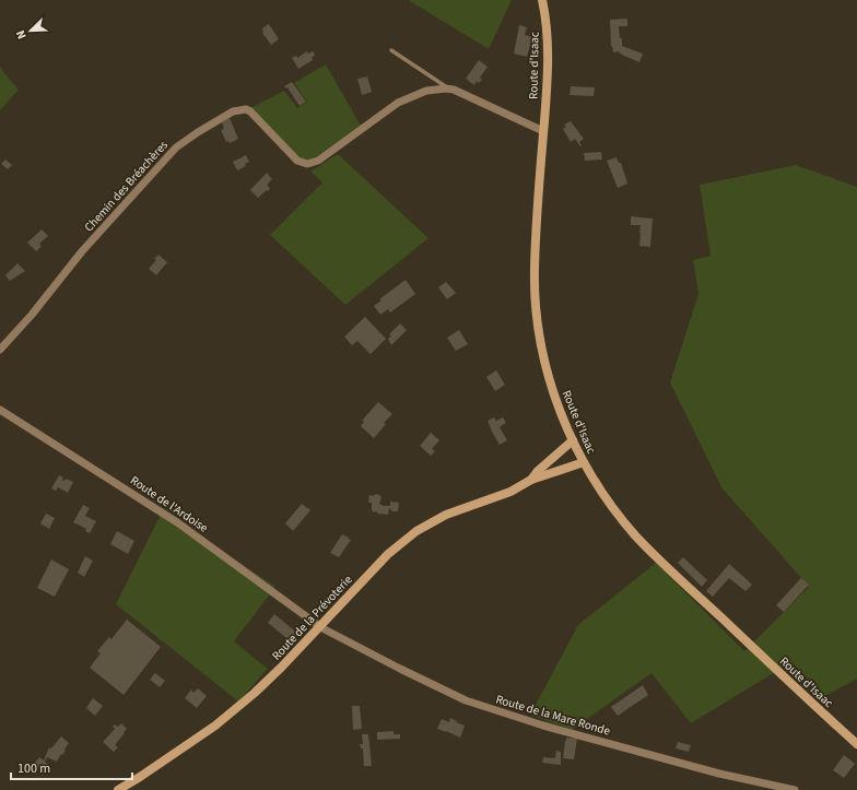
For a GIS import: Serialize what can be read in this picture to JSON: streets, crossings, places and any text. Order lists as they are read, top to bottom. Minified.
{"streets":{"street":["Route d'Isaac","Chemin des Bréachères","Route de l'Ardoise","Route de la Prévoterie","Route de la Mare Ronde"]},"crossings":[["Route d'Isaac","Chemin des Bréachères"],["Route d'Isaac","Route de la Prévoterie"],["Route de l'Ardoise","Route de la Prévoterie"],["Route de l'Ardoise","Route de la Mare Ronde"],["Route de la Prévoterie","Route de la Mare Ronde"]],"scale_bar":"100 m","north":"bottom left"}
